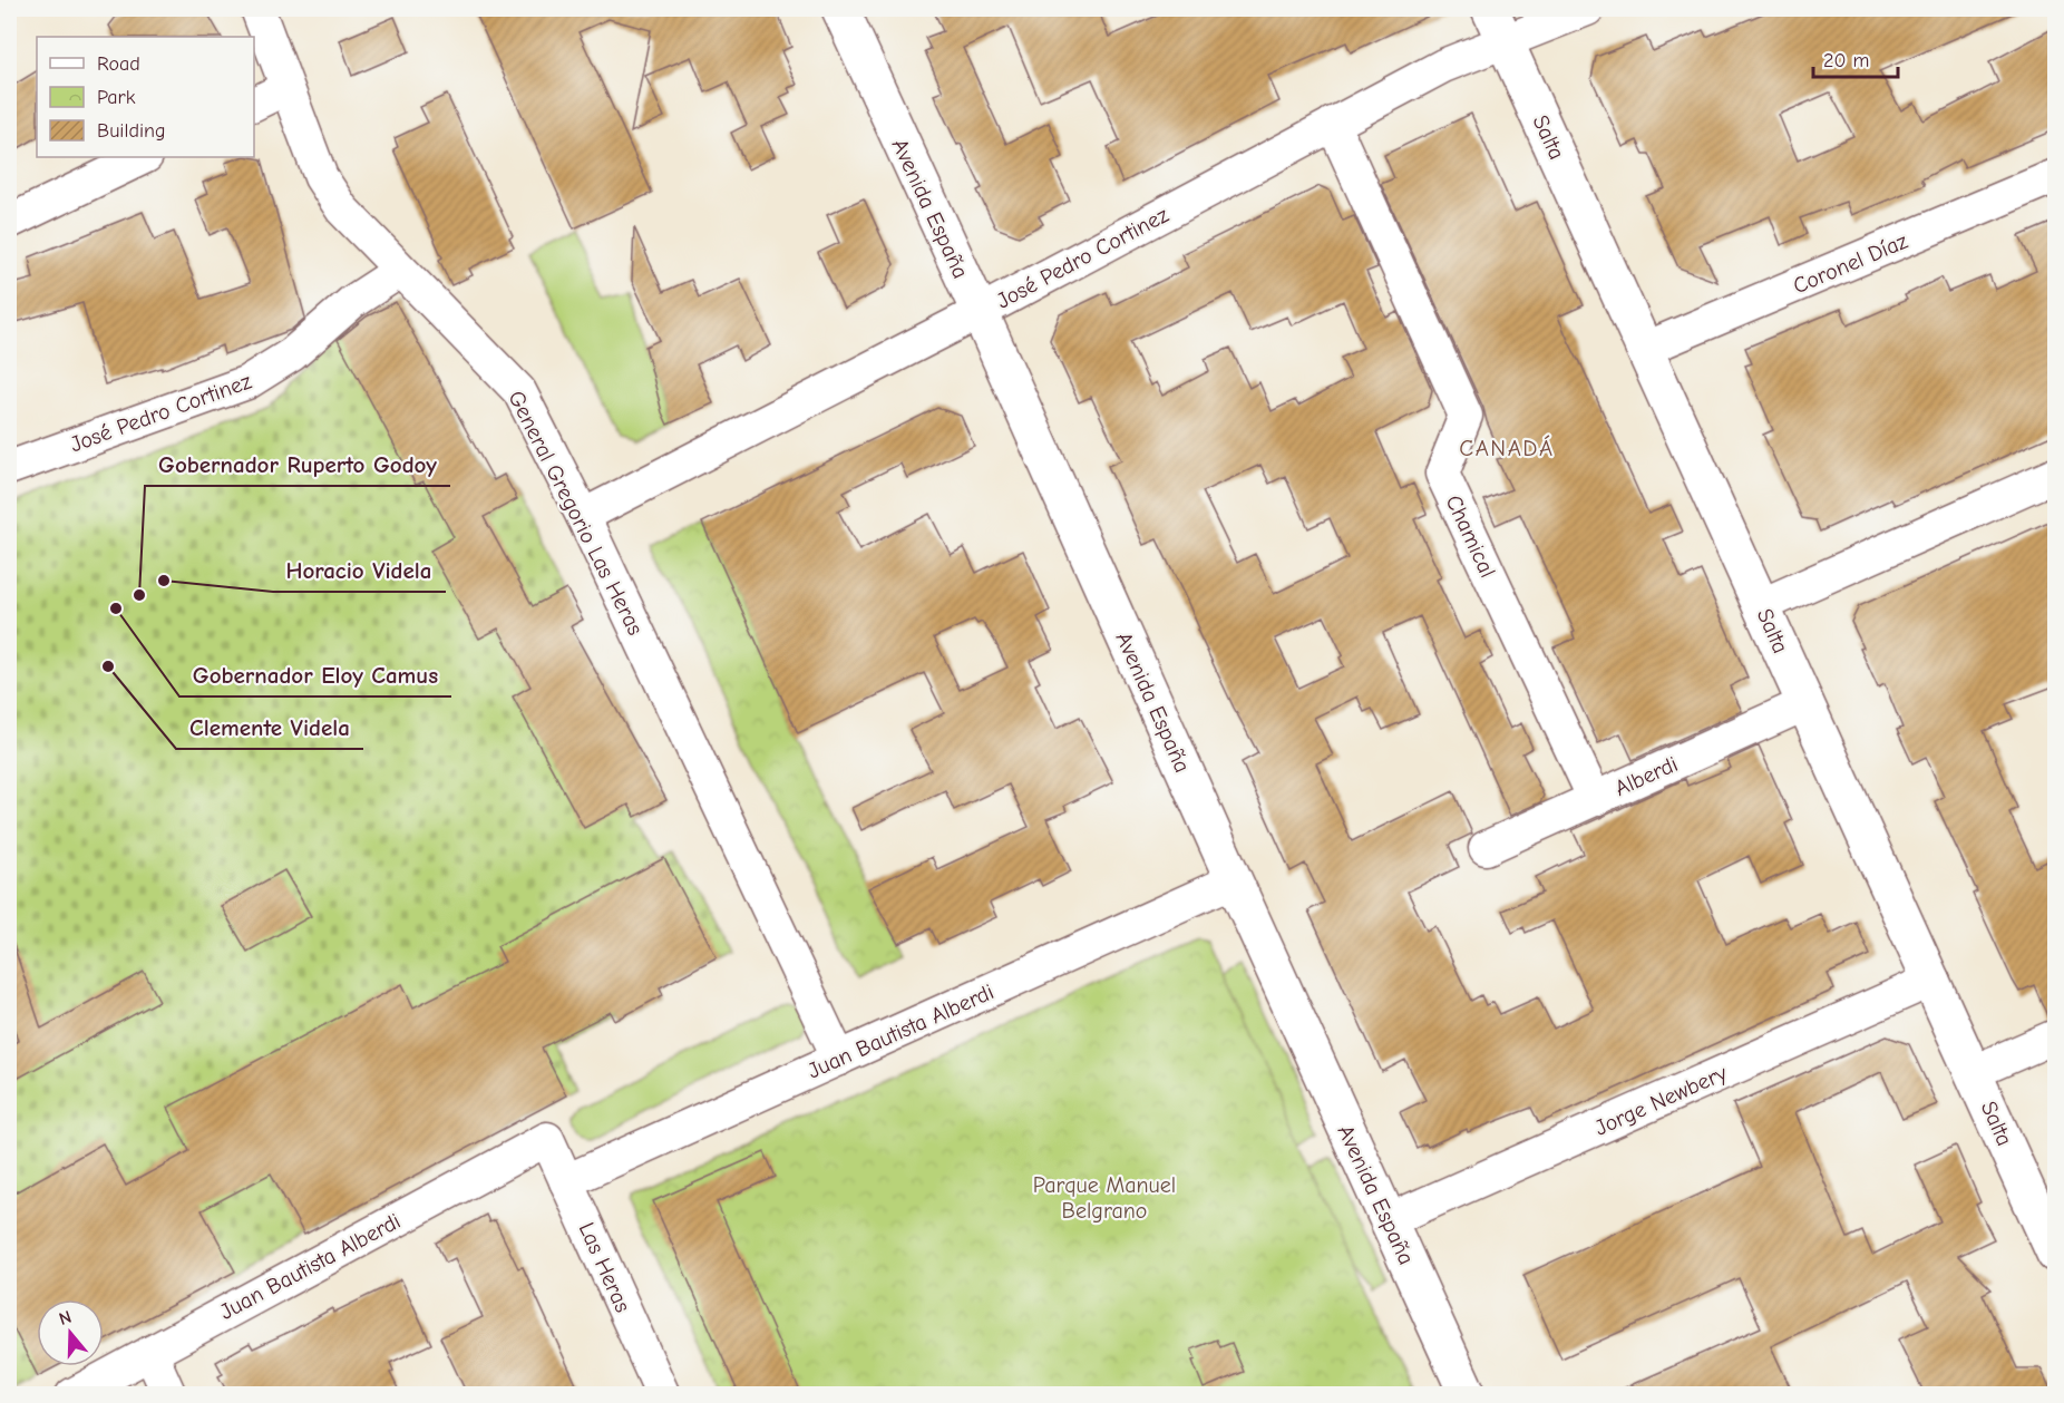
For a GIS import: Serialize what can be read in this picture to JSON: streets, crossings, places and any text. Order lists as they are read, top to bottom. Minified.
{"streets":{"main road":["Salta","Avenida España"],"street":["José Pedro Cortinez","Coronel Díaz","General Gregorio Las Heras","Chamical","Alberdi","Juan Bautista Alberdi","Jorge Newbery","Las Heras"]},"crossings":[["Salta","José Pedro Cortinez"],["Salta","Coronel Díaz"],["Salta","Alberdi"],["Salta","Jorge Newbery"],["Avenida España","José Pedro Cortinez"],["Avenida España","Juan Bautista Alberdi"],["Avenida España","Jorge Newbery"],["José Pedro Cortinez","General Gregorio Las Heras"],["José Pedro Cortinez","Chamical"],["General Gregorio Las Heras","Juan Bautista Alberdi"],["Chamical","Alberdi"],["Juan Bautista Alberdi","Las Heras"]],"districts":["CANADÁ"],"parks":["Parque Manuel Belgrano"],"places":["Horacio Videla","Gobernador Ruperto Godoy","Gobernador Eloy Camus","Clemente Videla"],"legend":["Road","Park","Building"],"scale_bar":"20 m","north":"top"}
